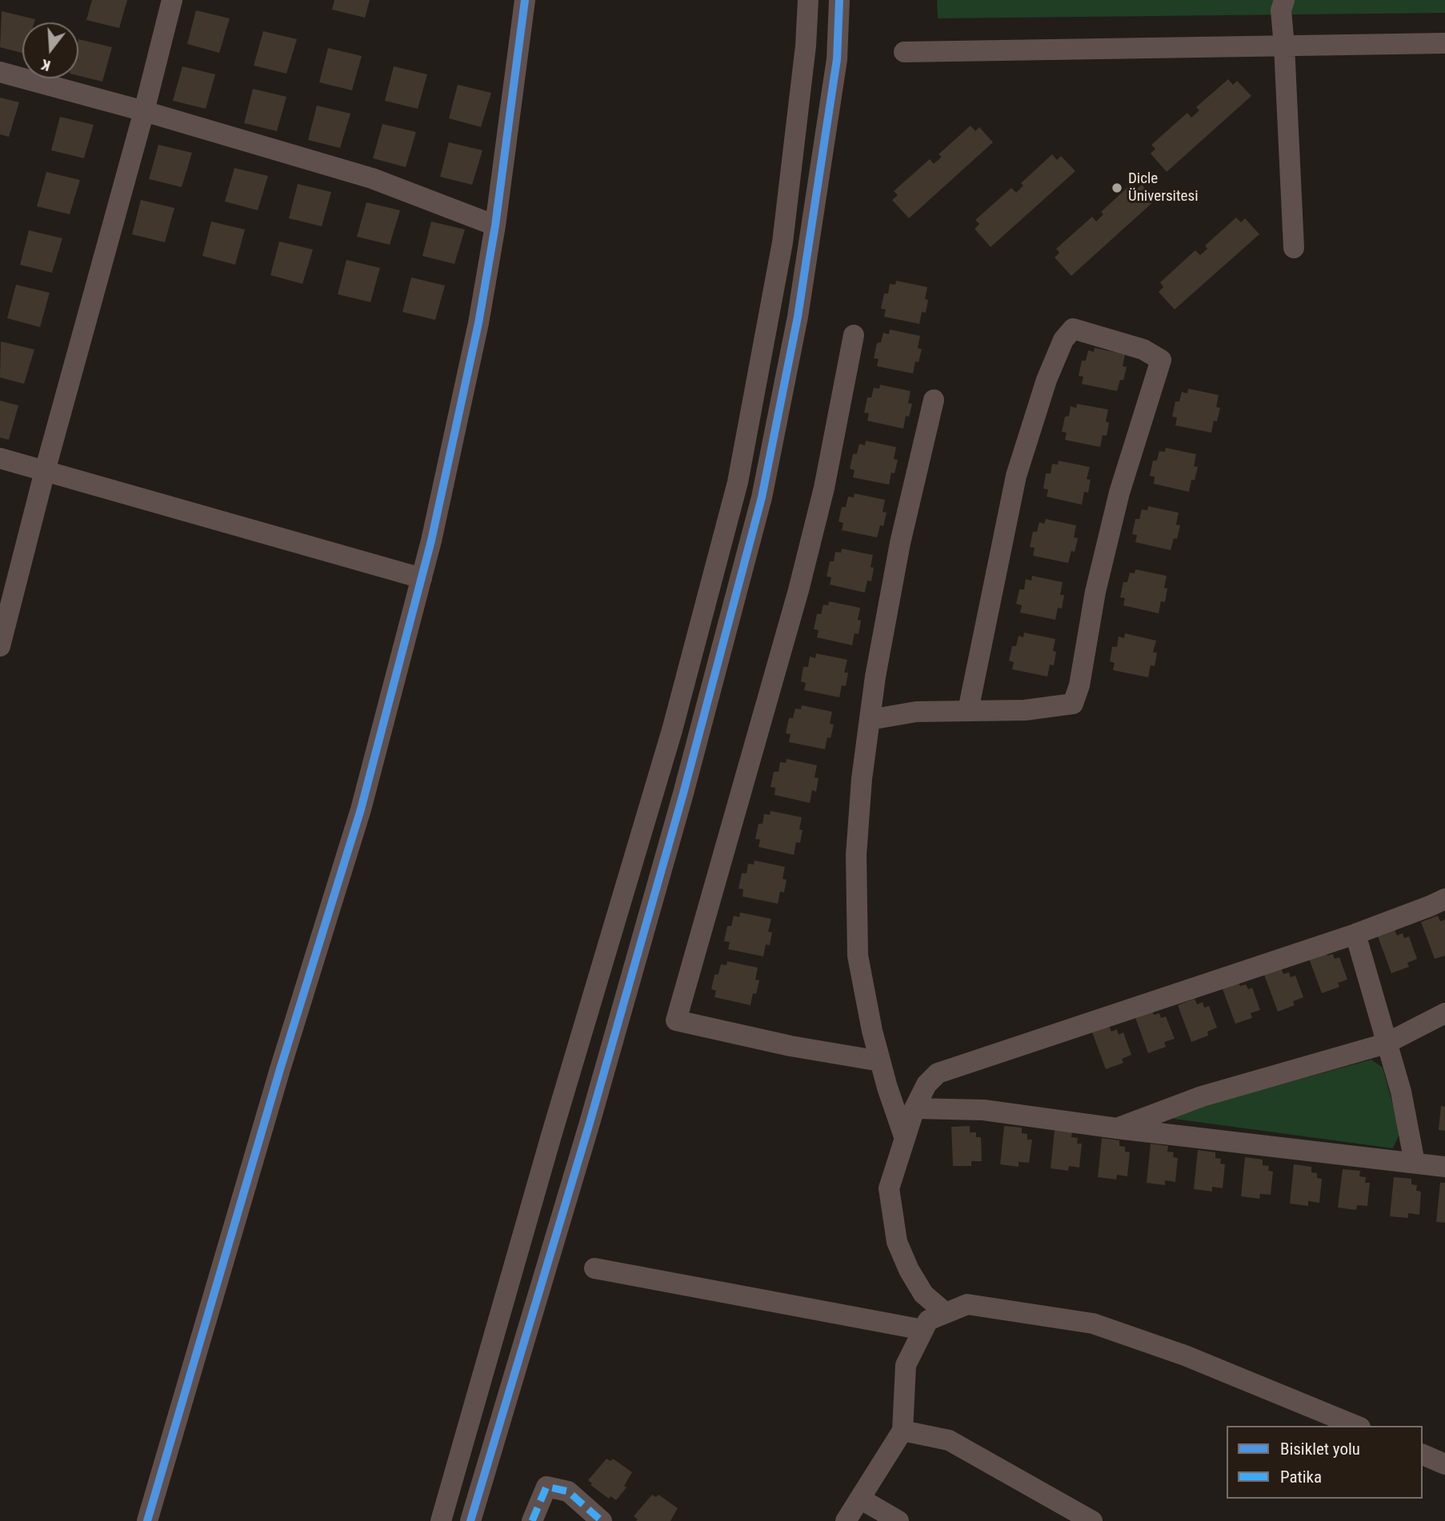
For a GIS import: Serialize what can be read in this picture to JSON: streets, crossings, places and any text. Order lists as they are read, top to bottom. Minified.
{"places":["Dicle Üniversitesi"],"legend":["Bisiklet yolu","Patika"],"north":"bottom"}
